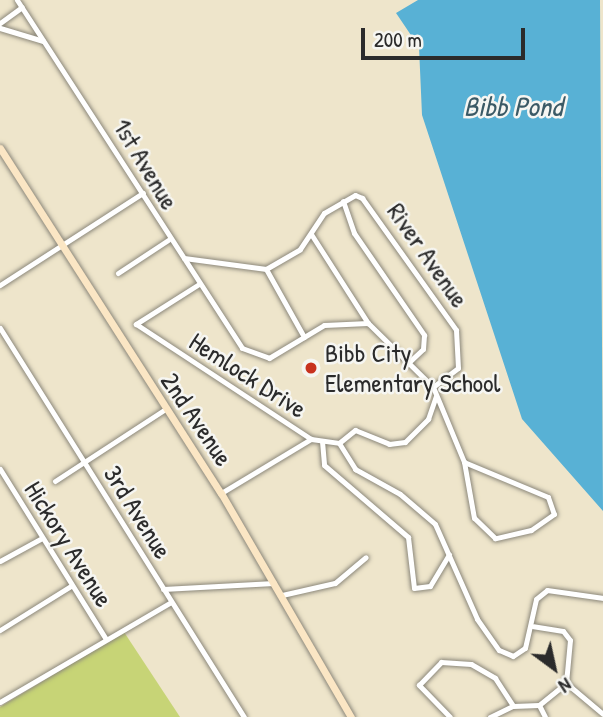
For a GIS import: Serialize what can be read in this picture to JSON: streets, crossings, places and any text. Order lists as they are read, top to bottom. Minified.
{"streets":{"main road":["2nd Avenue"],"street":["1st Avenue","River Avenue","Hemlock Drive","3rd Avenue","Hickory Avenue"]},"crossings":[["1st Avenue","Hemlock Drive"]],"water":["Bibb Pond"],"places":["Bibb City Elementary School"],"scale_bar":"200 m","north":"bottom right"}
